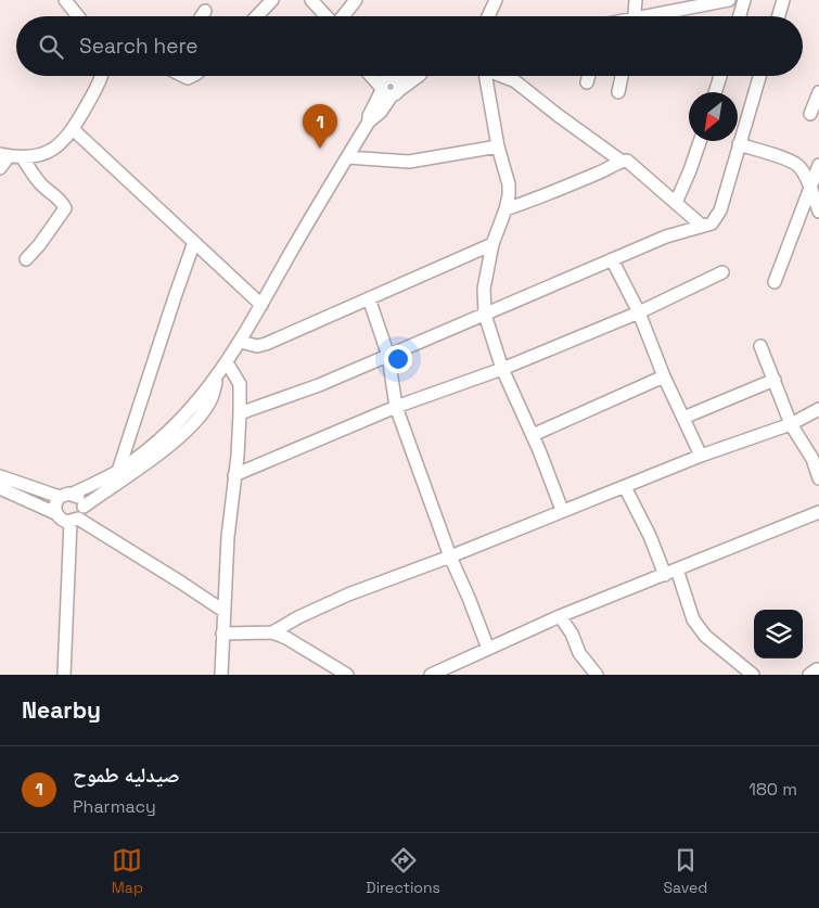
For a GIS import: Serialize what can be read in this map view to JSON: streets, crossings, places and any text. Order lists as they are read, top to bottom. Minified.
{"north":"bottom left","page":{"search":"Search here","pins":"1","heading":"Nearby","list":[{"mark":"1","name":"صيدليه طموح","note":"Pharmacy","value":"180 m"}],"nav":["Map","Directions","Saved"]}}
